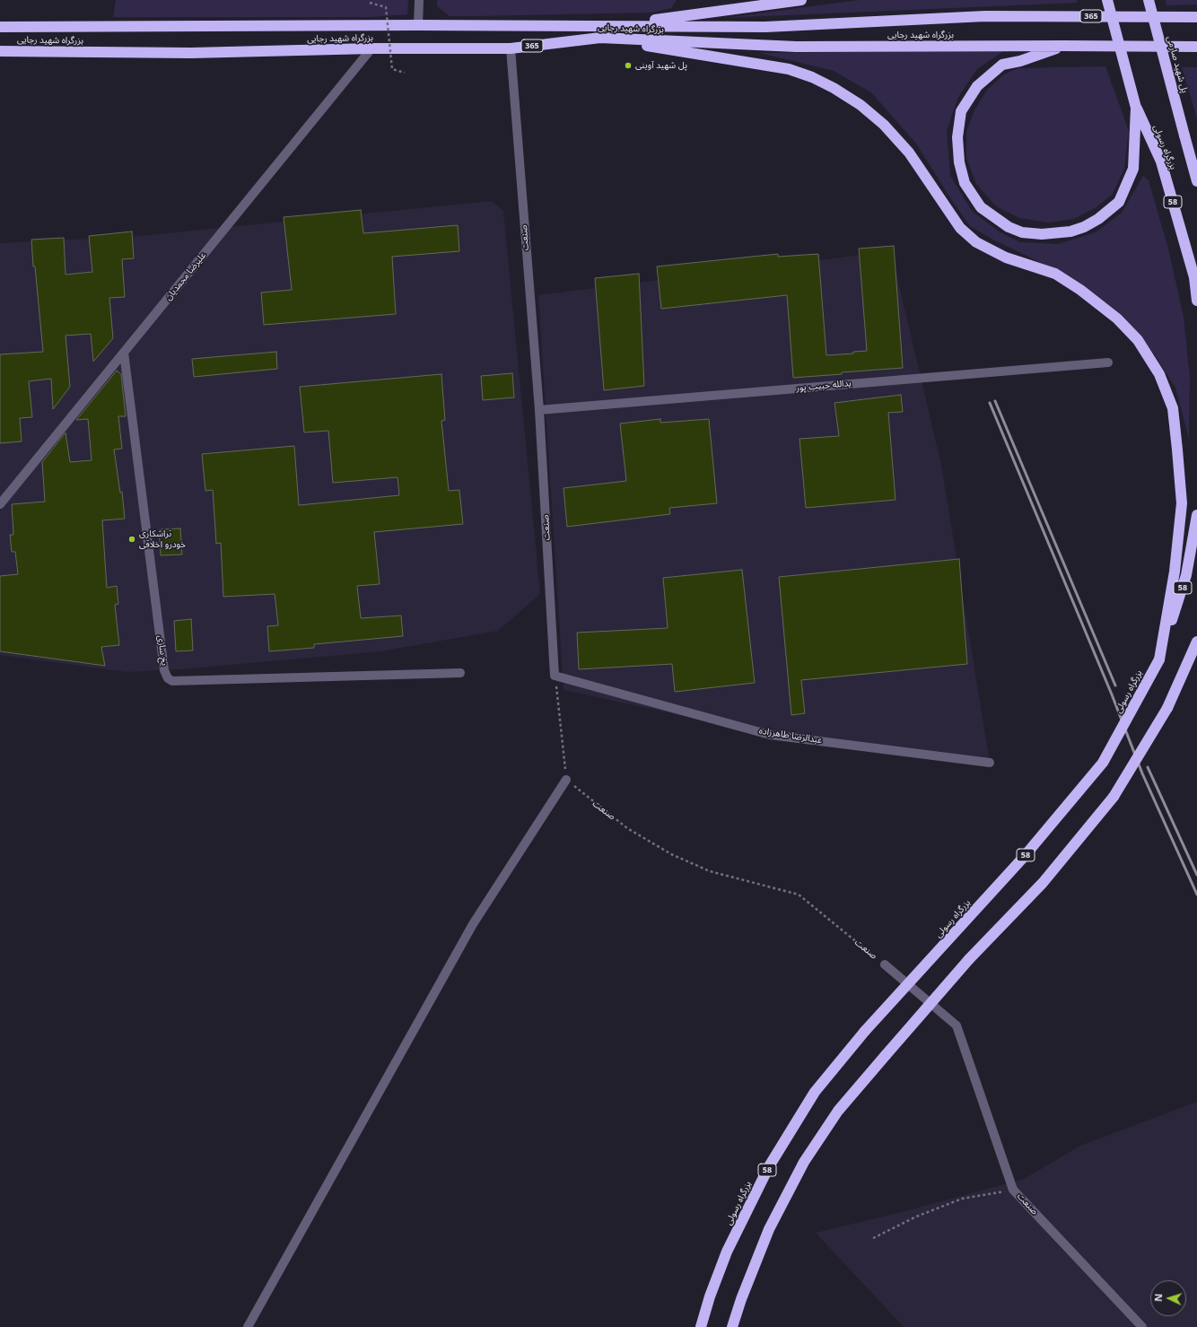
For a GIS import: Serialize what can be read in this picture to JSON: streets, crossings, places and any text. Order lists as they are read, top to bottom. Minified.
{"streets":{"highway":["365","بزرگراه شهید رجایی","پل شهید صارمی","بزرگراه رسولی","58"],"street":["صنعت","علیرضا محمدیان","یدالله حبیب پور","یخ سازی","عبدالرضا طاهرزاده"]},"crossings":[["بزرگراه شهید رجایی","صنعت"],["بزرگراه شهید رجایی","علیرضا محمدیان"],["بزرگراه رسولی","58"],["صنعت","یدالله حبیب پور"],["صنعت","عبدالرضا طاهرزاده"],["علیرضا محمدیان","یخ سازی"]],"places":["پل شهید آوینی","تراشکاری خودرو اخلاقی"],"north":"left"}
